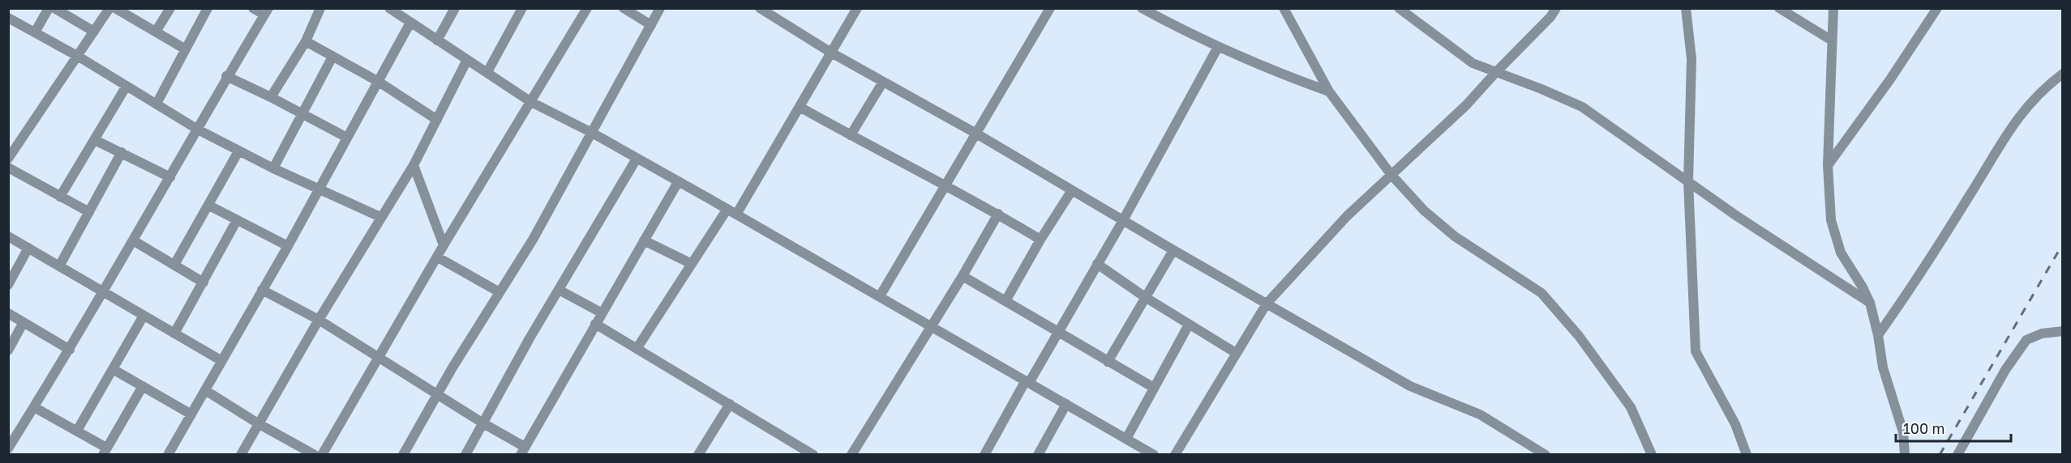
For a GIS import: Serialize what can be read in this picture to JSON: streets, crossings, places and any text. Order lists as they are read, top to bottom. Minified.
{"scale_bar":"100 m"}
